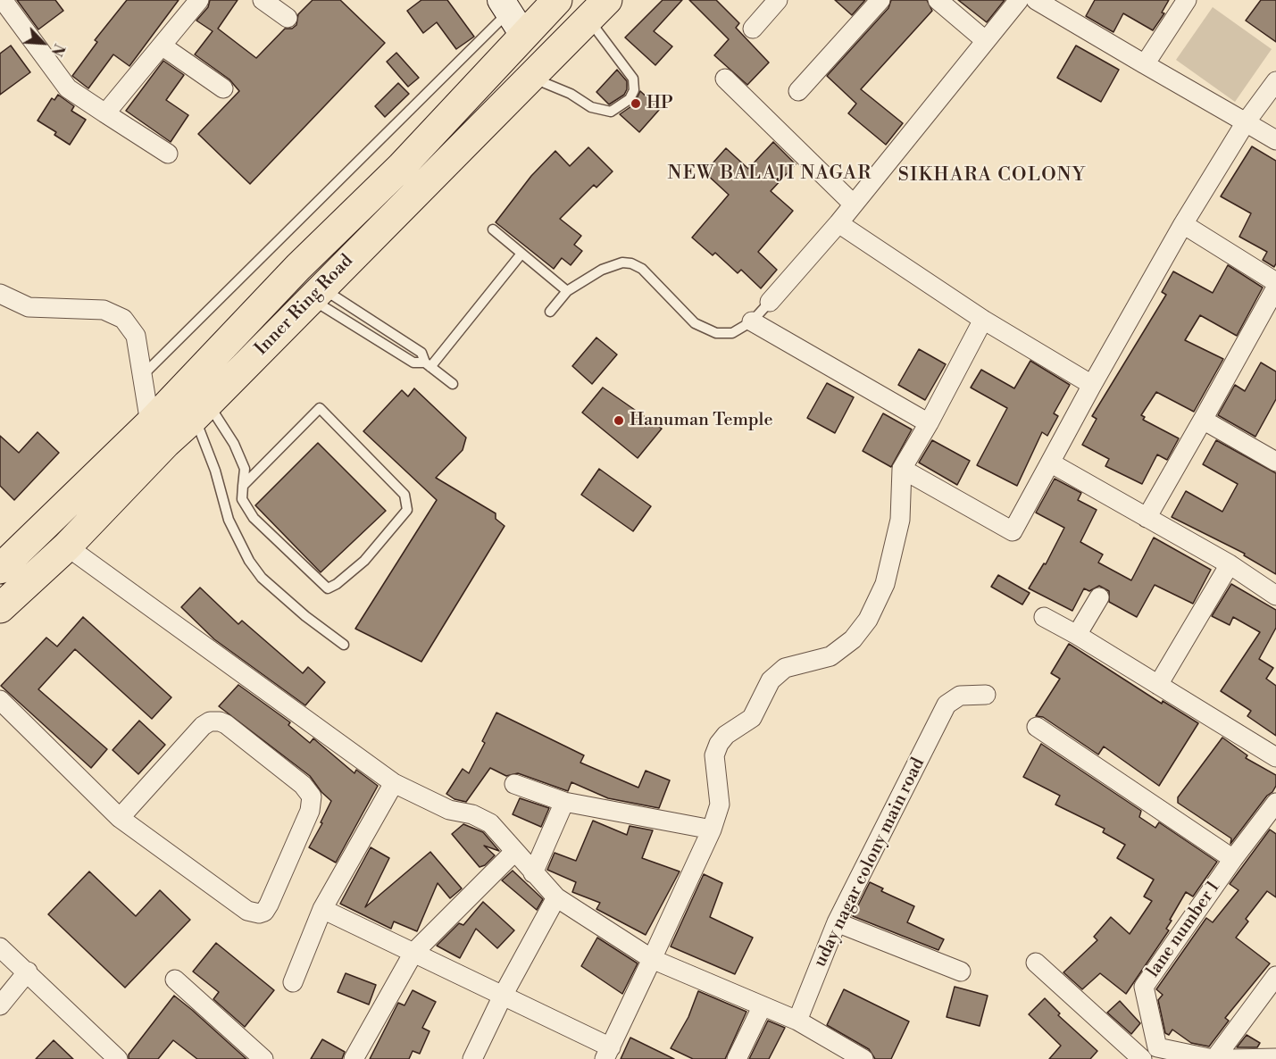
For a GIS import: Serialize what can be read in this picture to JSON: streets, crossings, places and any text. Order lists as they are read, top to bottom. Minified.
{"streets":{"highway":["Inner Ring Road"],"street":["uday nagar colony main road","lane number 1"]},"districts":["NEW BALAJI NAGAR","SIKHARA COLONY"],"places":["HP","Hanuman Temple"],"north":"bottom right"}
